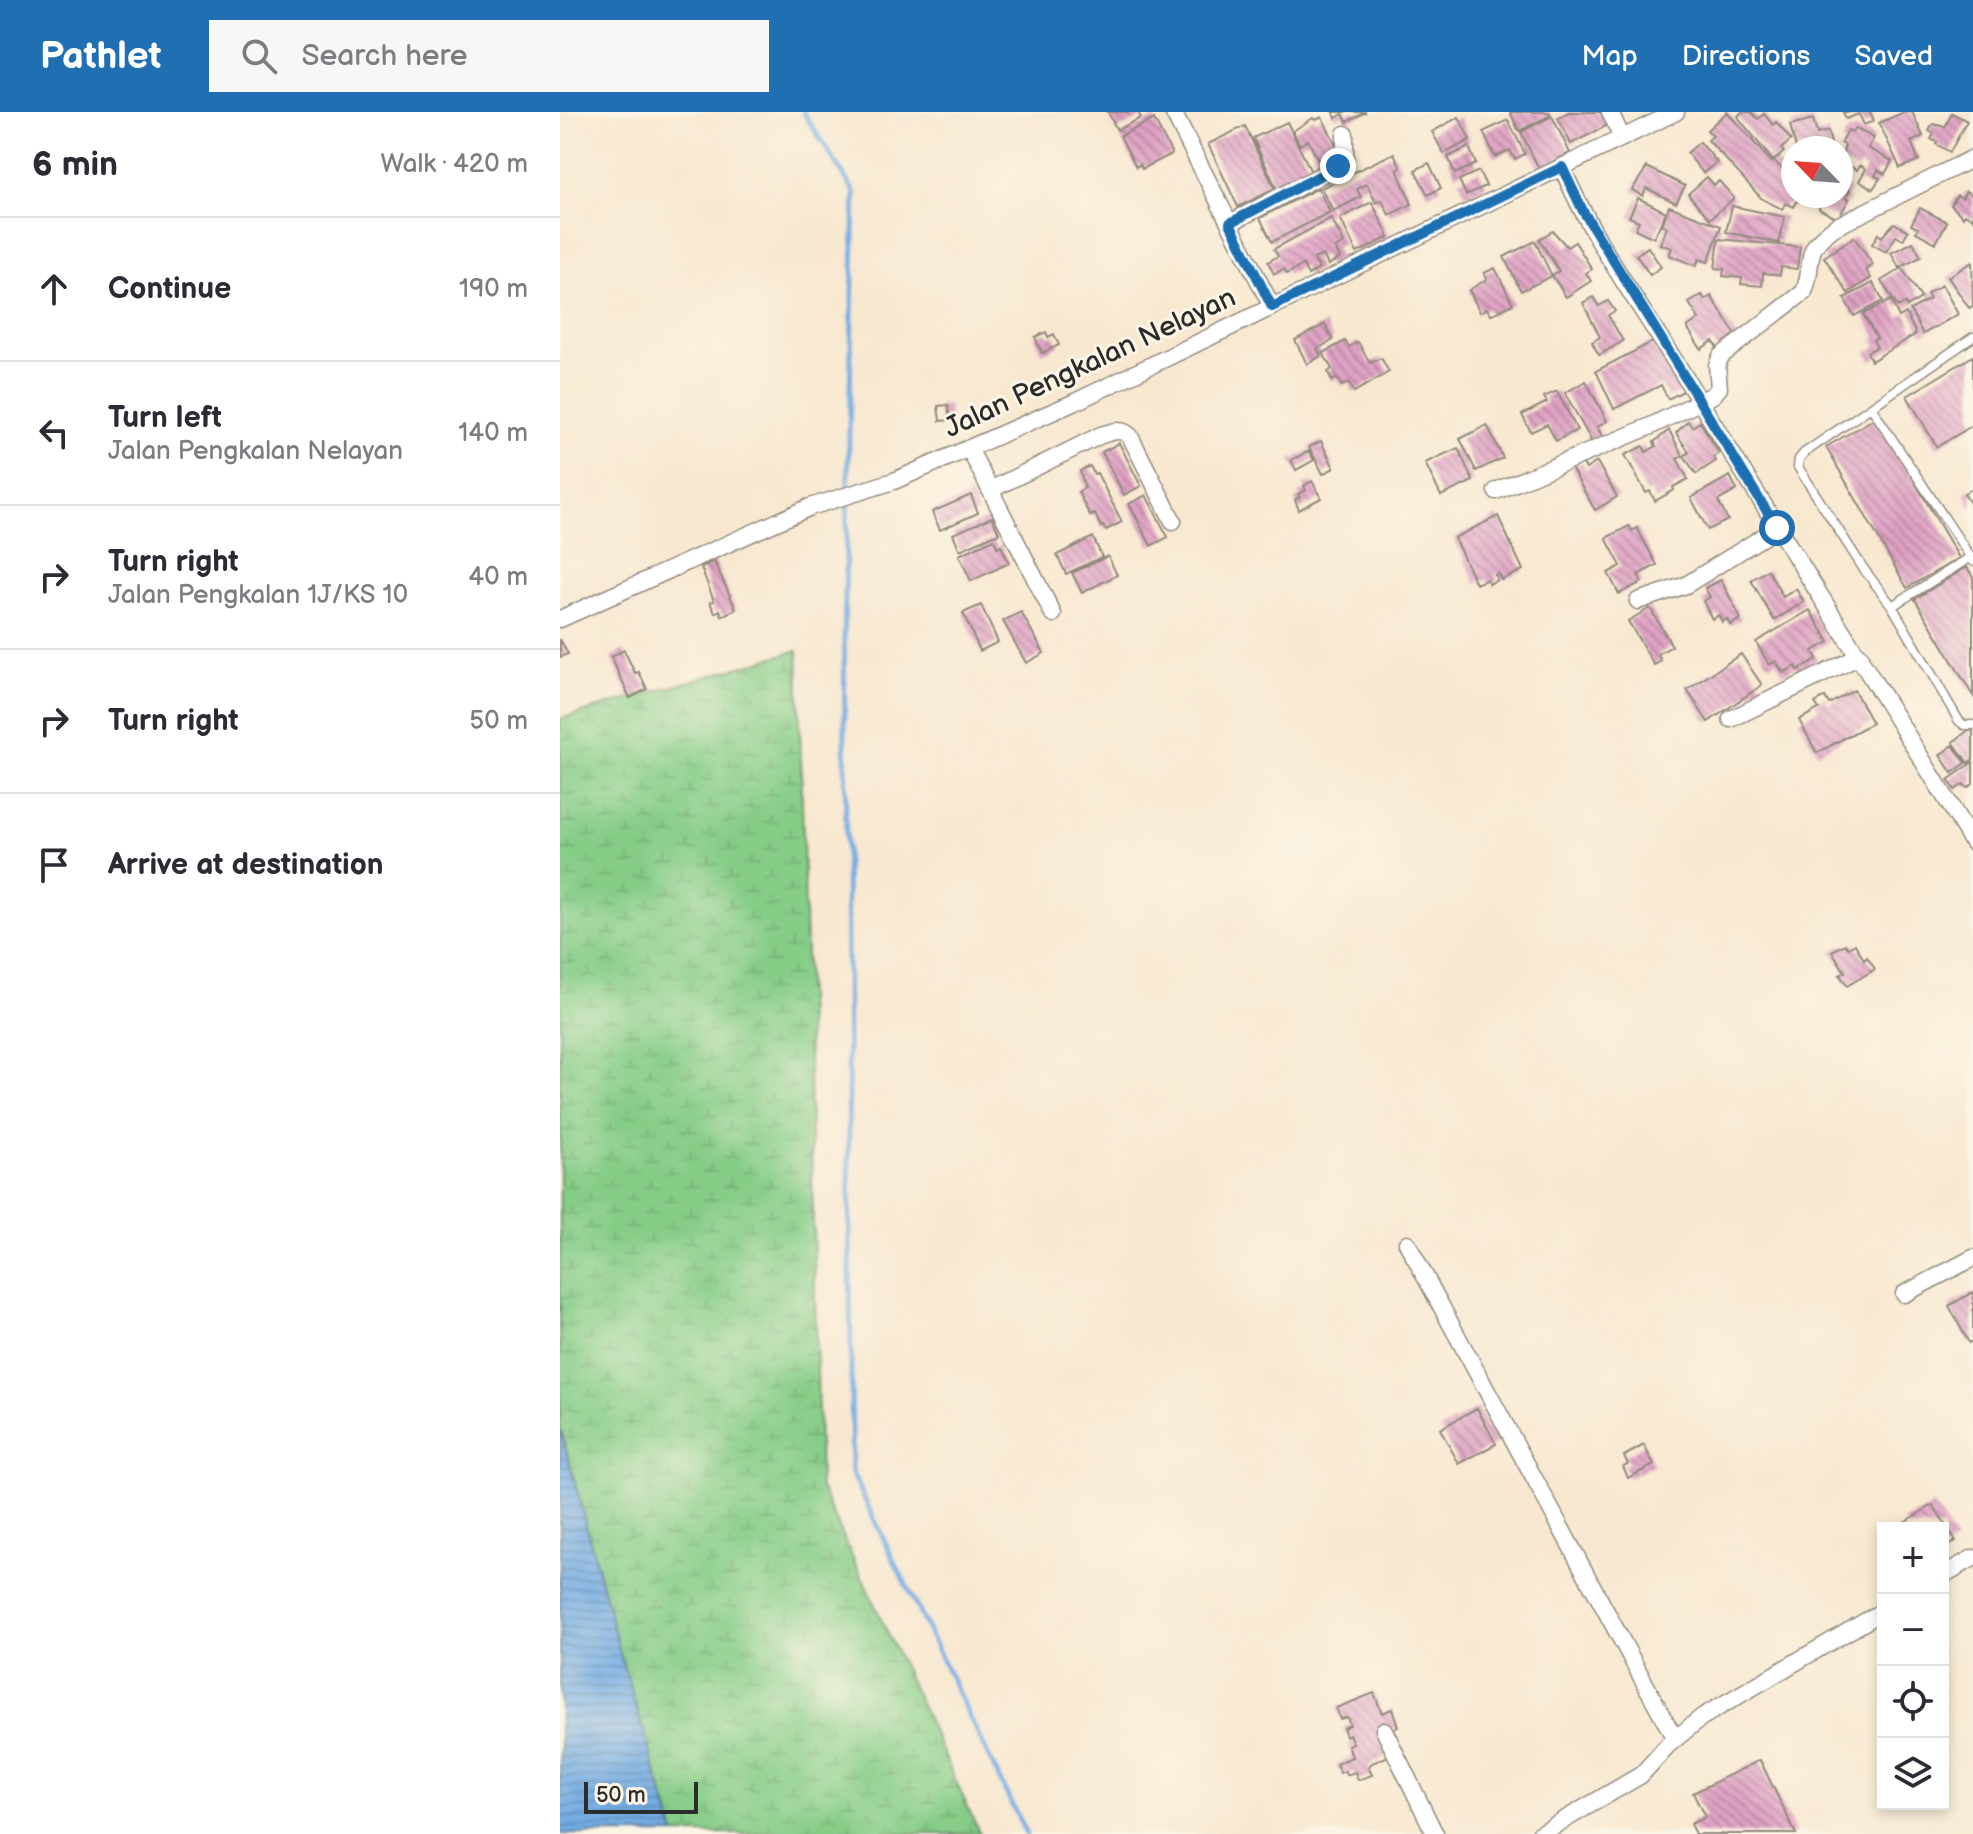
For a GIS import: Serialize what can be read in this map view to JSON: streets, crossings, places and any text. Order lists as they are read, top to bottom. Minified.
{"streets":{"street":["Jalan Pengkalan Nelayan"]},"scale_bar":"50 m","north":"top left","page":{"header":"Pathlet","search":"Search here","nav":["Map","Directions","Saved"],"heading":["6 min","Walk · 420 m"],"list":[["Continue","190 m"],["Turn left","Jalan Pengkalan Nelayan","140 m"],["Turn right","Jalan Pengkalan 1J/KS 10","40 m"],["Turn right","50 m"],"Arrive at destination"],"map_buttons":["+","−"],"scale":"50 m"}}
